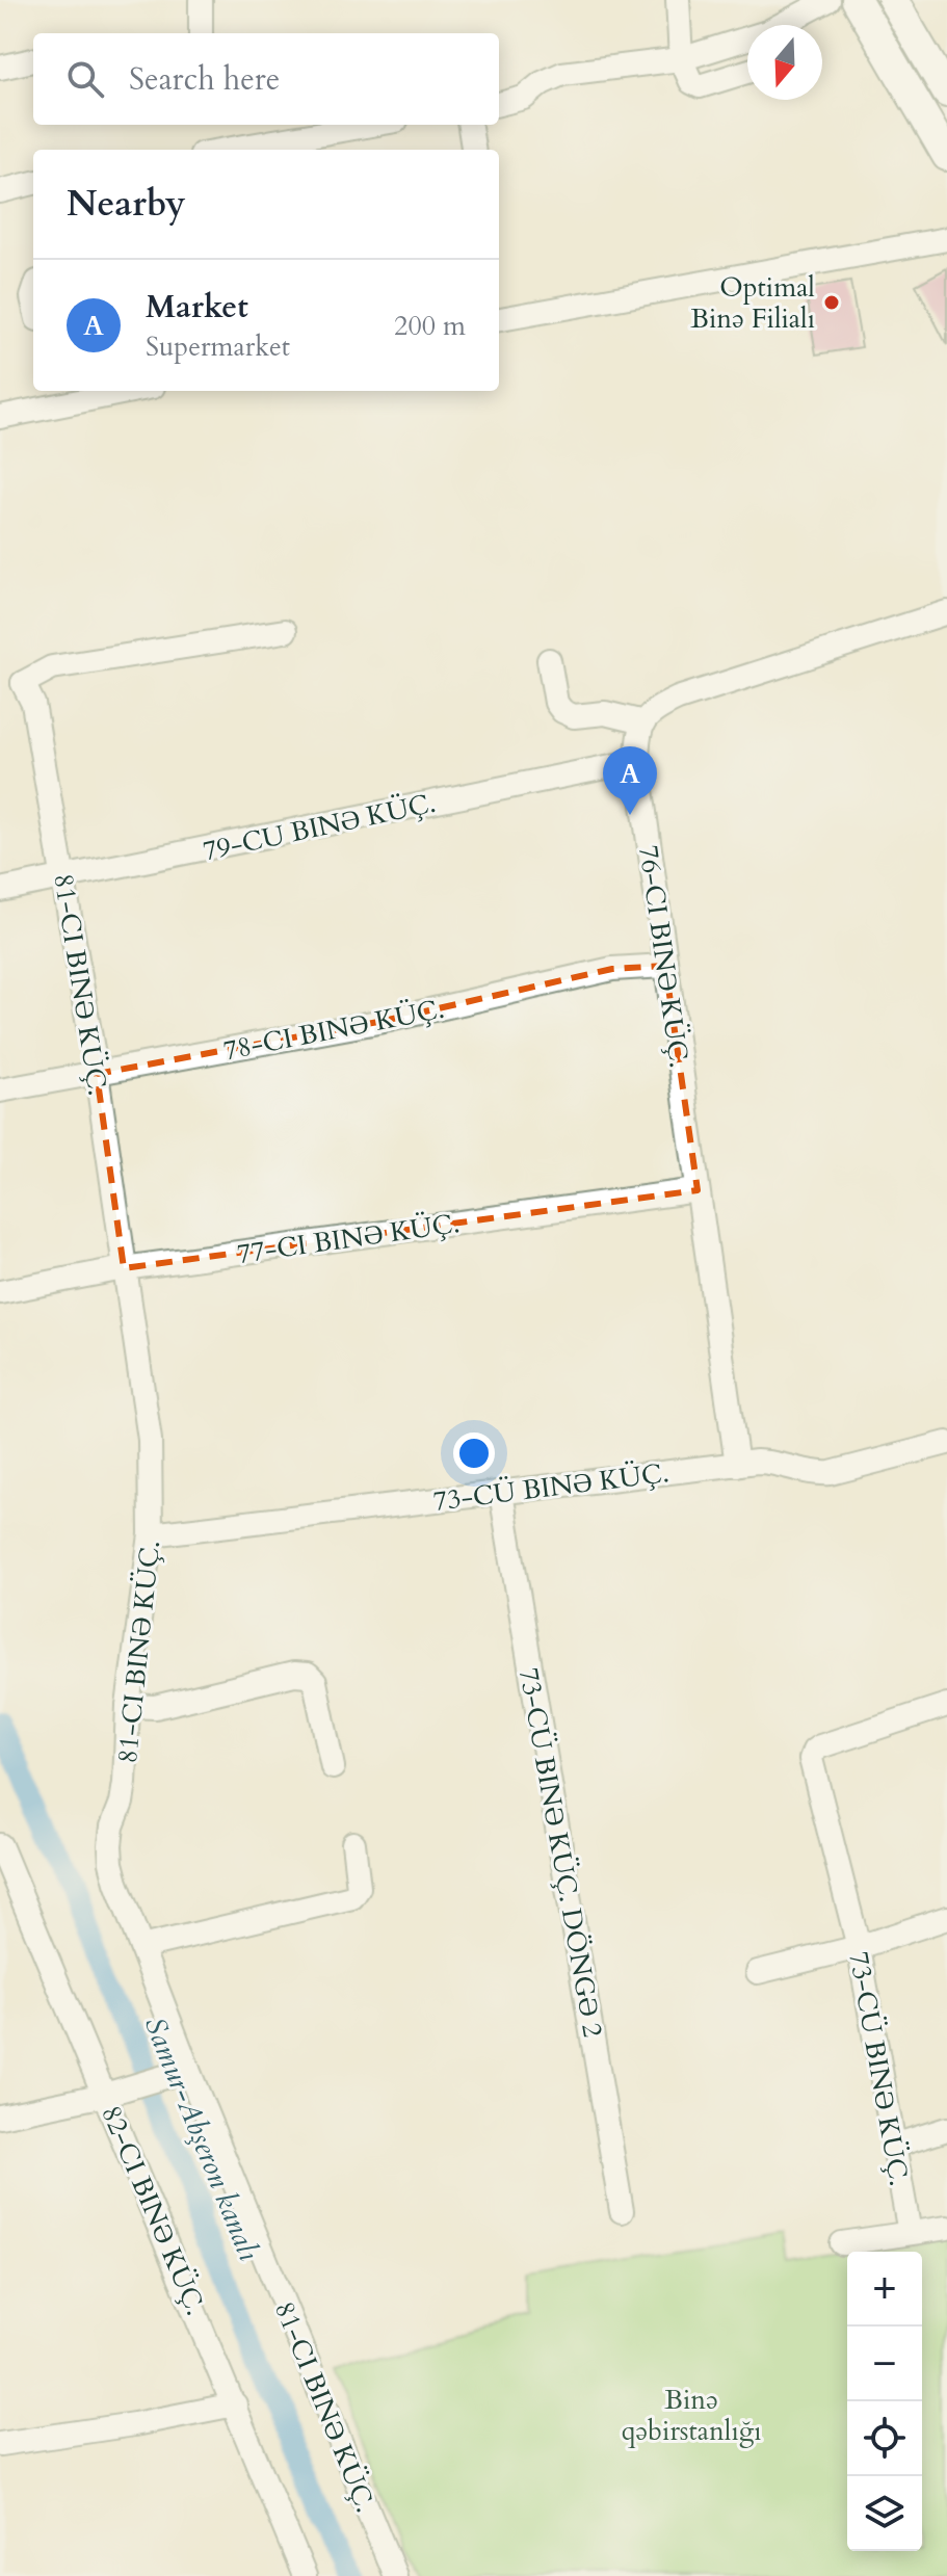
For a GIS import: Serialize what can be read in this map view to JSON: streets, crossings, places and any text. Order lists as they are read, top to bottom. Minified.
{"streets":{"street":["79-CU BINƏ KÜÇ.","81-CI BINƏ KÜÇ.","78-CI BINƏ KÜÇ.","77-CI BINƏ KÜÇ.","73-CÜ BINƏ KÜÇ.","73-CÜ BINƏ KÜÇ. DÖNGƏ 2","82-CI BINƏ KÜÇ."]},"crossings":[["79-CU BINƏ KÜÇ.","81-CI BINƏ KÜÇ."],["81-CI BINƏ KÜÇ.","78-CI BINƏ KÜÇ."],["81-CI BINƏ KÜÇ.","77-CI BINƏ KÜÇ."],["81-CI BINƏ KÜÇ.","73-CÜ BINƏ KÜÇ."],["73-CÜ BINƏ KÜÇ.","73-CÜ BINƏ KÜÇ. DÖNGƏ 2"]],"water":["Samur-Abşeron kanalı"],"parks":["Binə qəbirstanlığı"],"places":["Optimal Binə Filialı"],"north":"bottom","page":{"search":"Search here","heading":"Nearby","list":[{"mark":"A","name":"Market","note":"Supermarket","value":"200 m"}],"pins":"A","map_buttons":["+","−"]}}
